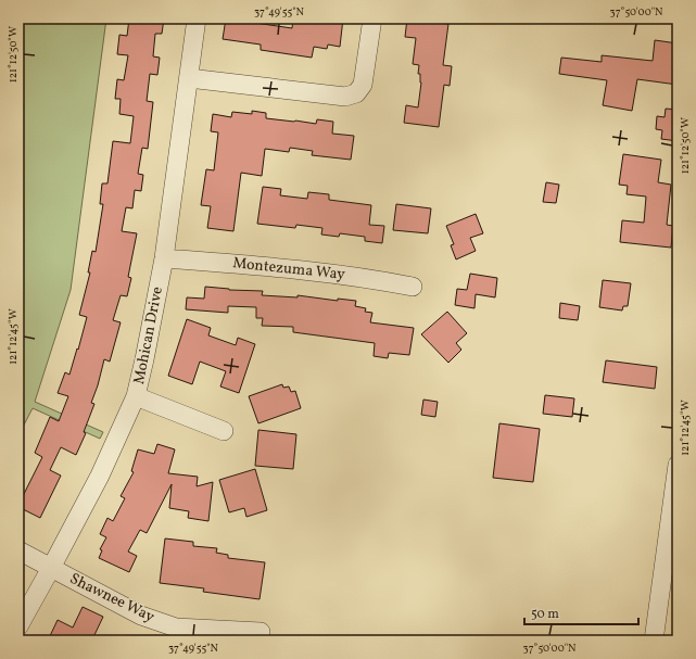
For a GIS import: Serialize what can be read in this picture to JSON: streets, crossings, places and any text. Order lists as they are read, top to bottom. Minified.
{"streets":{"street":["Montezuma Way","Mohican Drive","Shawnee Way"]},"crossings":[["Montezuma Way","Mohican Drive"],["Mohican Drive","Shawnee Way"]],"scale_bar":"50 m","coordinates":["37°49'55\"N","37°50'00\"N","121°12'50\"W","121°12'45\"W"]}
